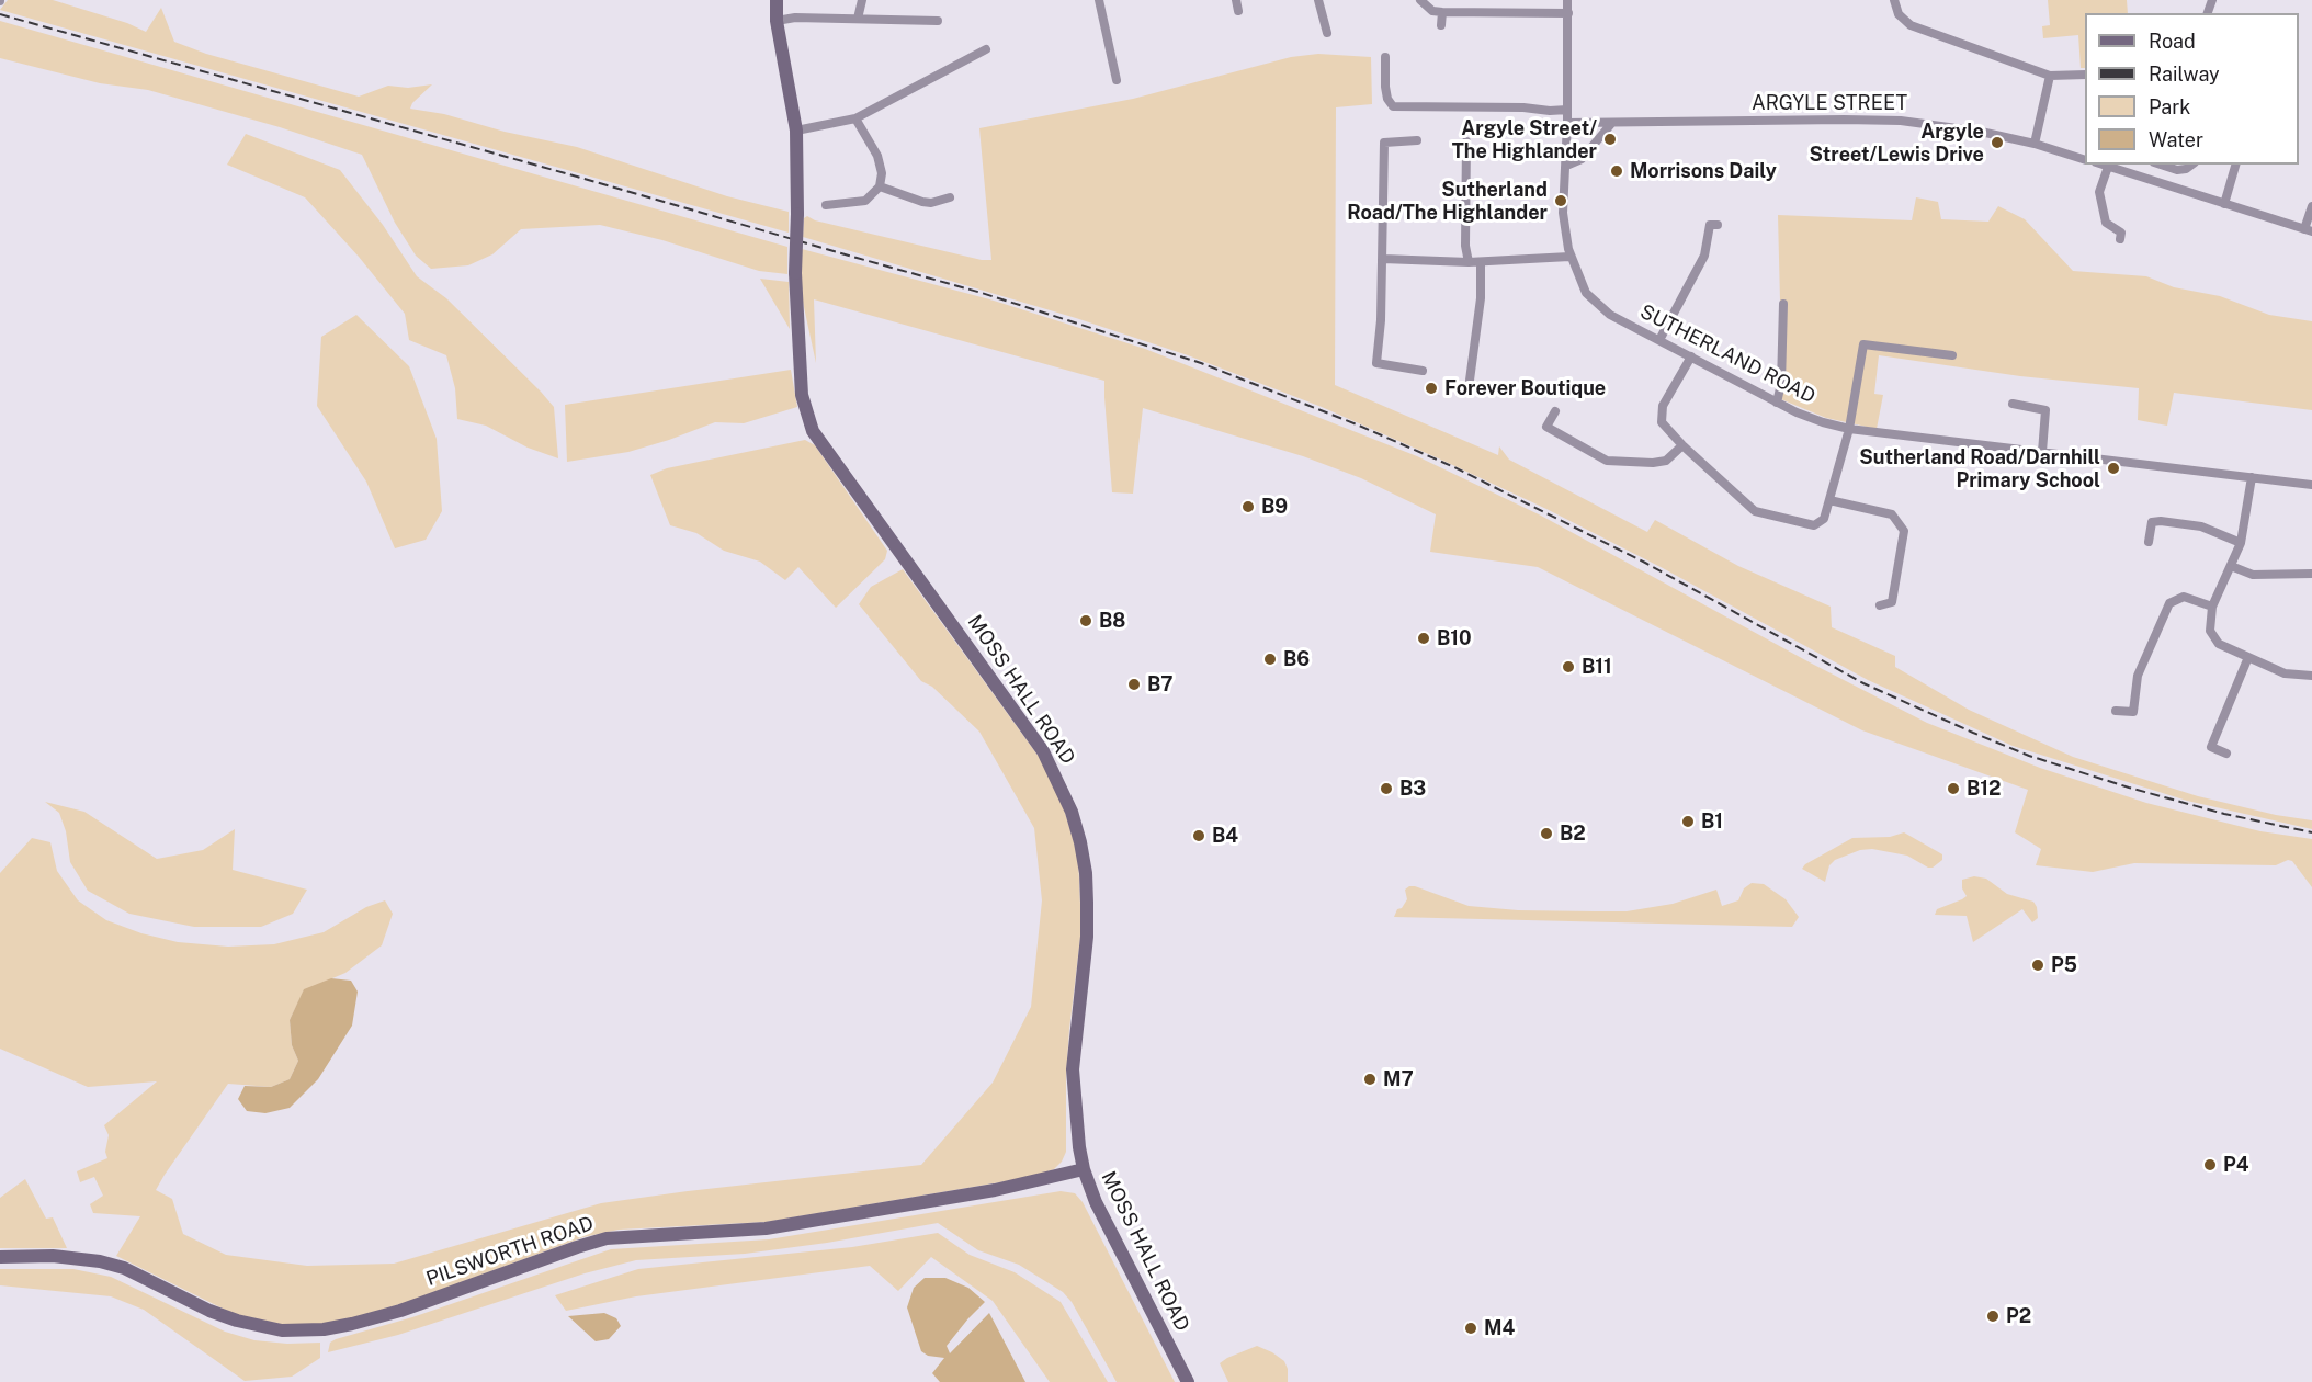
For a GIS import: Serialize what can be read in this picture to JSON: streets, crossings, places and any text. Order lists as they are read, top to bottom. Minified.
{"streets":{"street":["ARGYLE STREET","SUTHERLAND ROAD","MOSS HALL ROAD","PILSWORTH ROAD"]},"crossings":[["ARGYLE STREET","SUTHERLAND ROAD"],["MOSS HALL ROAD","PILSWORTH ROAD"]],"places":["Argyle Street/ The Highlander","Argyle Street/Lewis Drive","Morrisons Daily","Sutherland Road/The Highlander","Forever Boutique","Sutherland Road/Darnhill Primary School","B9","B8","B10","B6","B11","B7","B3","B12","B1","B2","B4","P5","M7","P4","P2","M4"],"legend":["Road","Railway","Park","Water"]}
